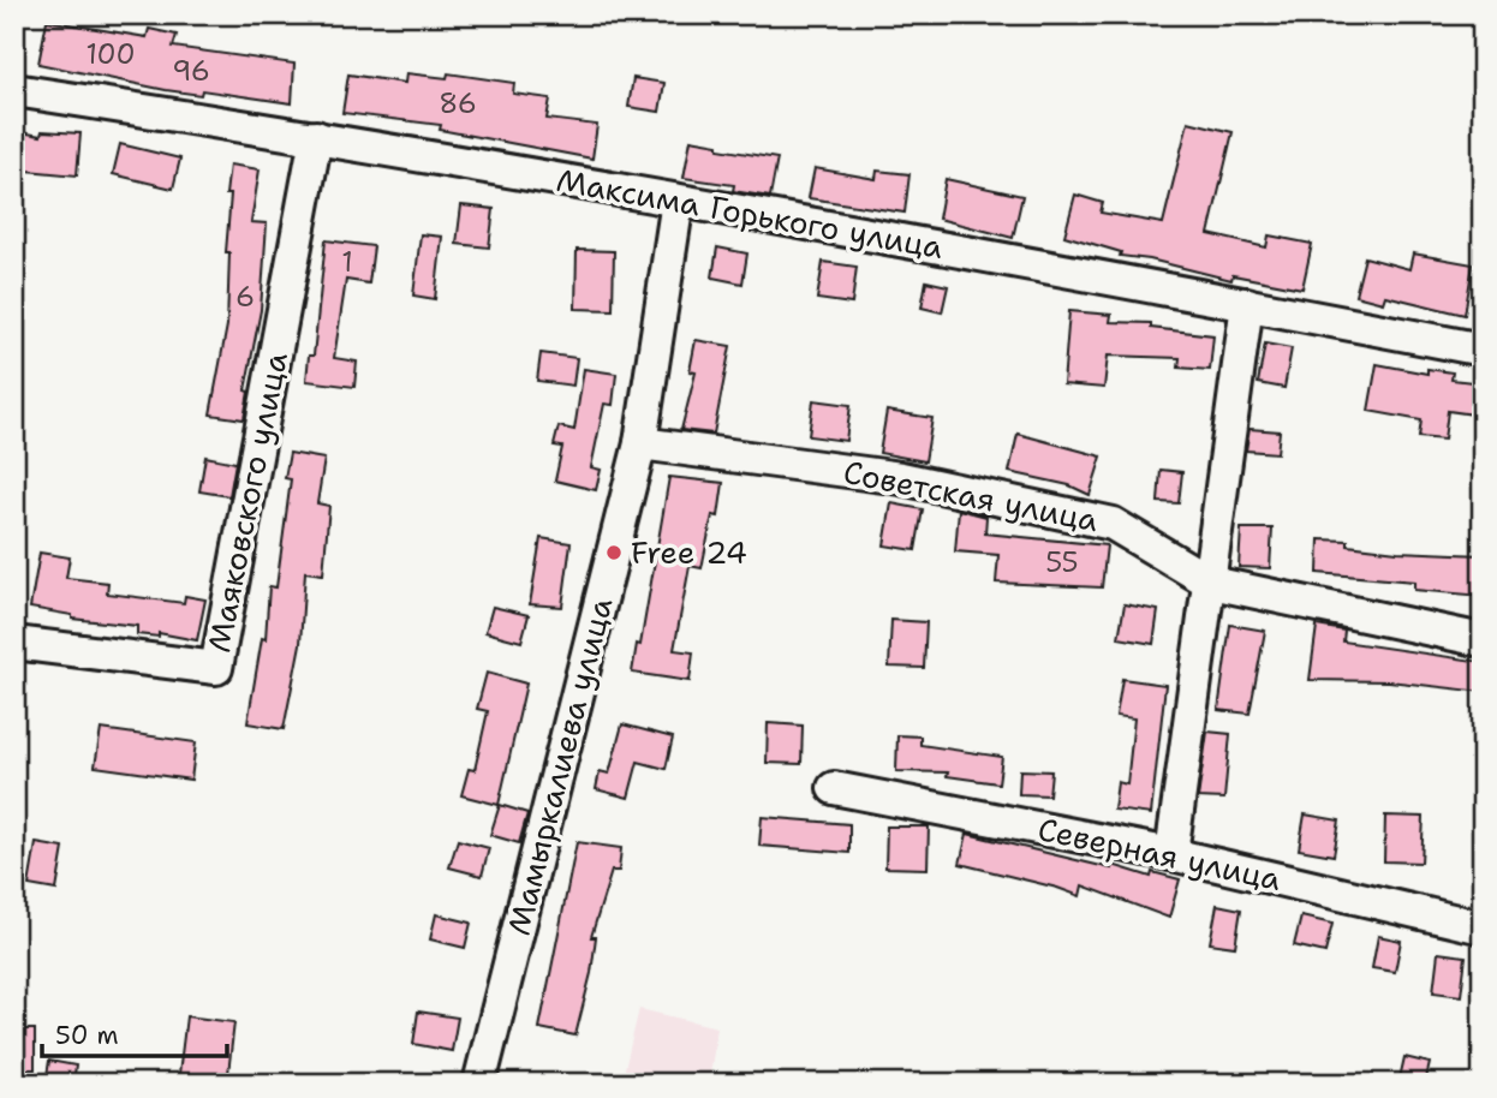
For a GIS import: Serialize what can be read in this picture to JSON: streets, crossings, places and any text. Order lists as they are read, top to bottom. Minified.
{"streets":{"street":["Максима Горького улица","Советская улица","Маяковского улица","Мамыркалиева улица","Северная улица"]},"crossings":[["Максима Горького улица","Маяковского улица"],["Максима Горького улица","Мамыркалиева улица"],["Советская улица","Мамыркалиева улица"]],"places":["Free 24"],"house_numbers":["100","96","86","1","6","55"],"scale_bar":"50 m"}
